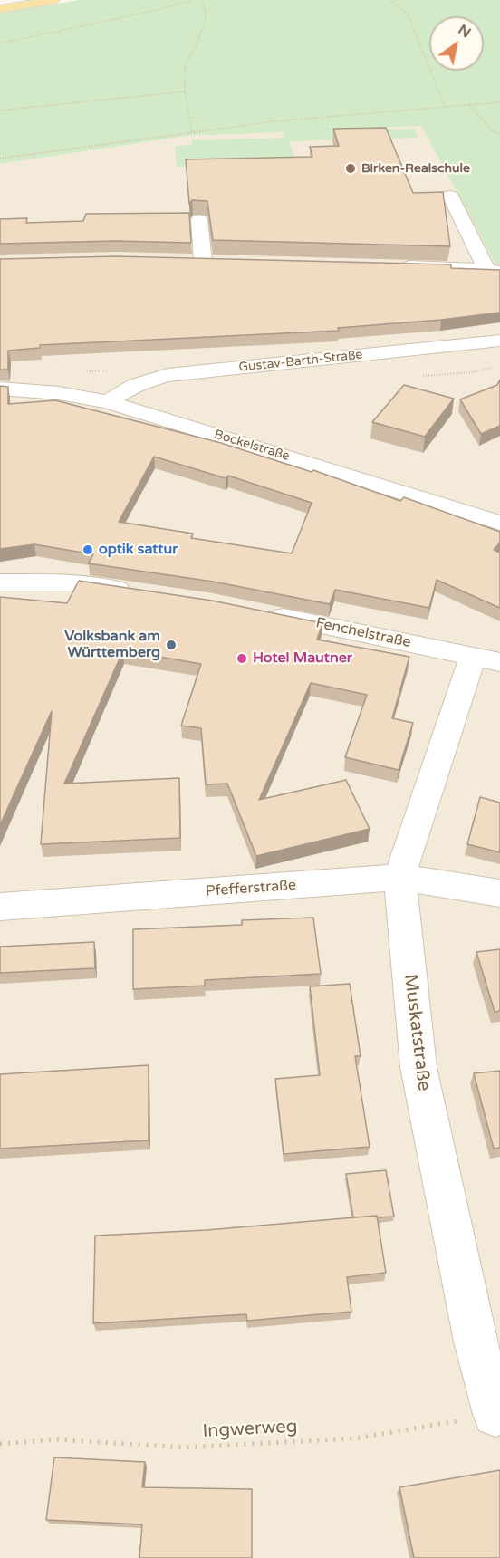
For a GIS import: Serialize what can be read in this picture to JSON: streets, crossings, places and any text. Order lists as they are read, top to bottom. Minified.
{"streets":{"street":["Gustav-Barth-Straße","Bockelstraße","Fenchelstraße","Pfefferstraße","Muskatstraße"],"path":["Ingwerweg"]},"crossings":[["Gustav-Barth-Straße","Bockelstraße"],["Fenchelstraße","Muskatstraße"],["Pfefferstraße","Muskatstraße"],["Muskatstraße","Ingwerweg"]],"places":["Birken-Realschule","optik sattur","Volksbank am Württemberg","Hotel Mautner"],"north":"top right"}
